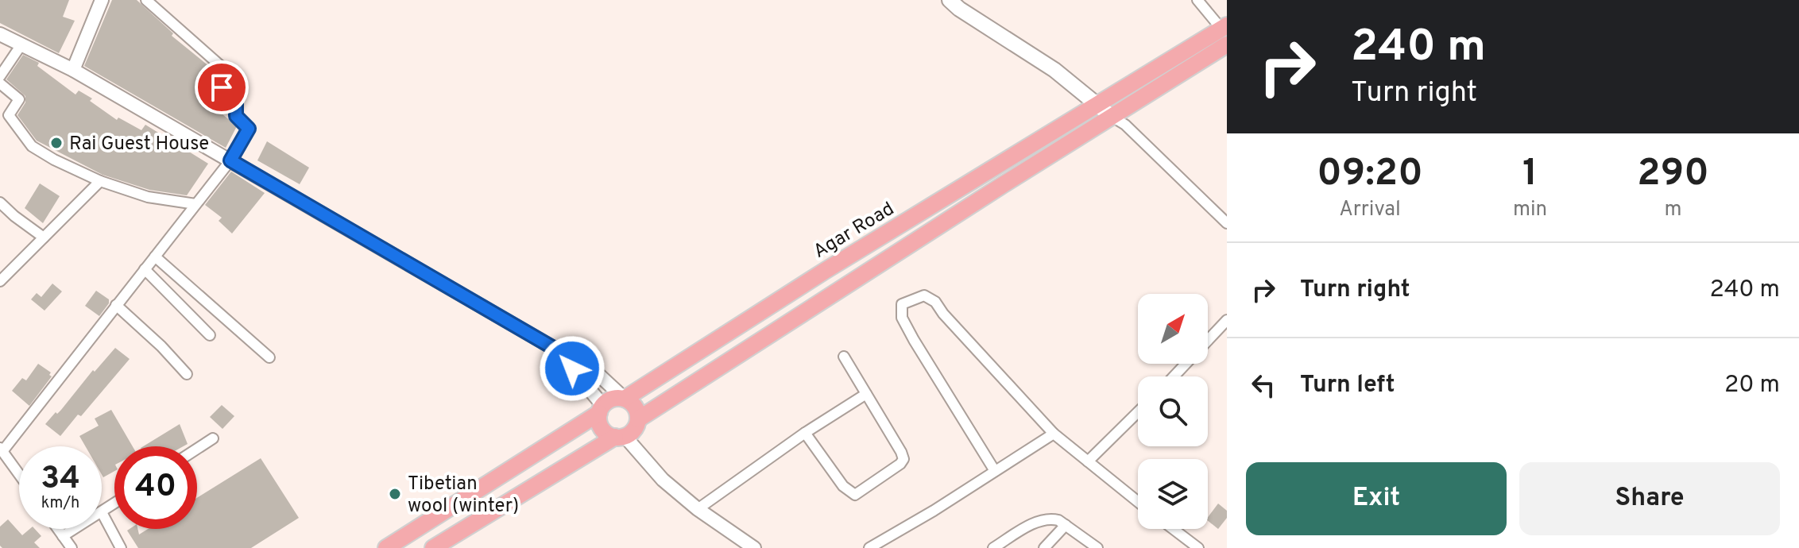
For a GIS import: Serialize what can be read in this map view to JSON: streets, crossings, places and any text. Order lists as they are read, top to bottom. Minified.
{"streets":{"main road":["Agar Road"]},"places":["Rai Guest House","Tibetian wool (winter)"],"north":"top right","page":{"turn":["240 m","Turn right"],"eta":["09:20","Arrival","1","min","290","m"],"list":[{"name":"Turn right","value":"240 m"},{"name":"Turn left","value":"20 m"}],"speed":"34 km/h","limit":"40","buttons":["Exit","Share"]}}
